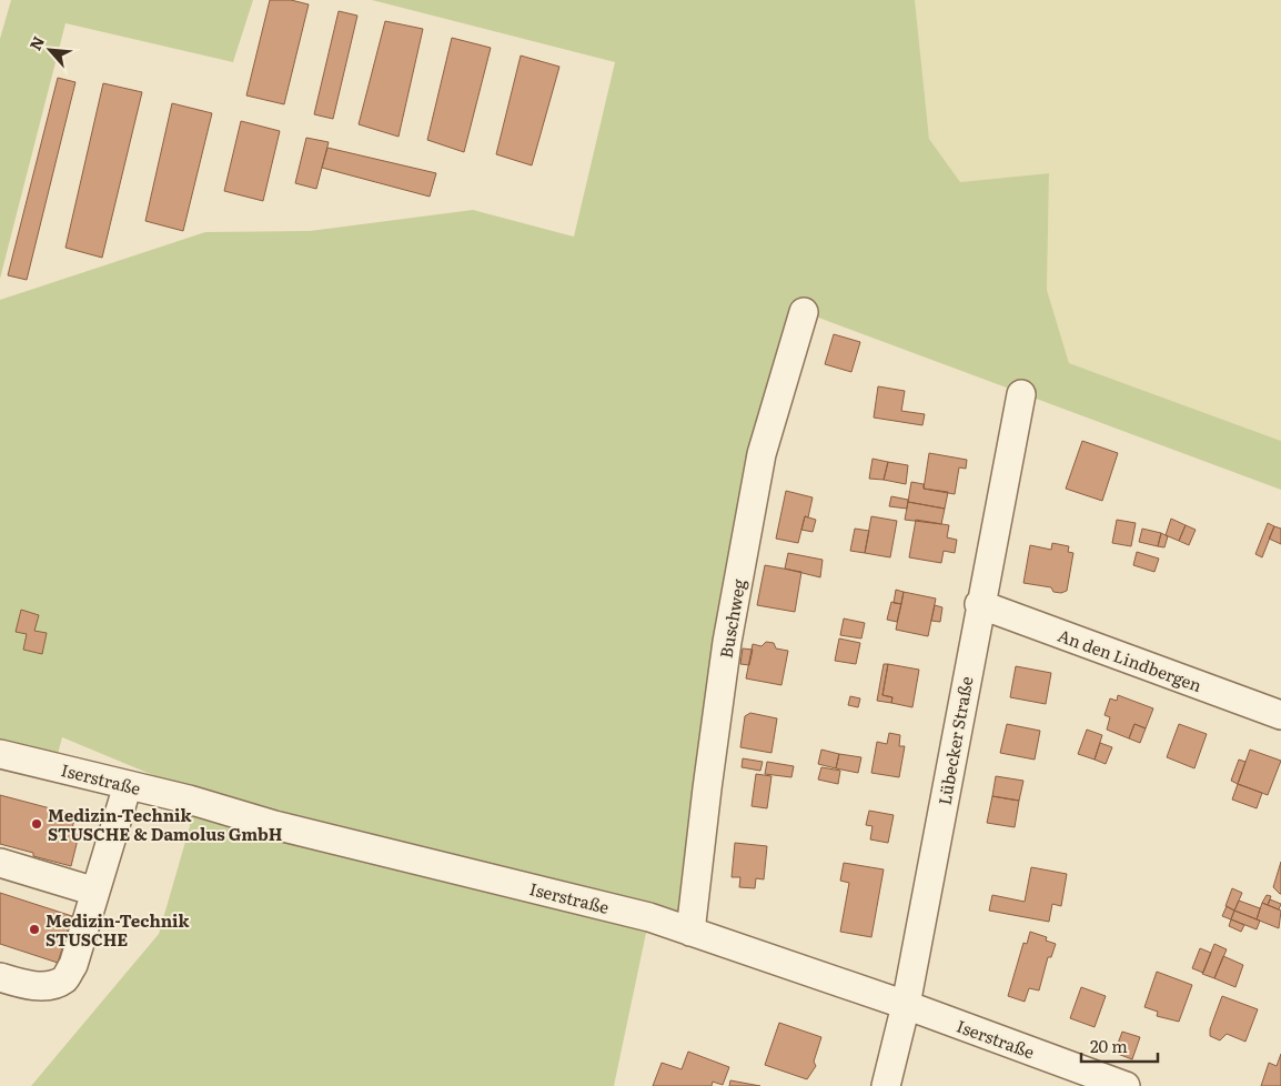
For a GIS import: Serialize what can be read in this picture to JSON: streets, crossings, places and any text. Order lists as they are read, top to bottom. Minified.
{"streets":{"street":["Buschweg","An den Lindbergen","Lübecker Straße","Iserstraße"]},"crossings":[["Buschweg","Iserstraße"],["An den Lindbergen","Lübecker Straße"],["Lübecker Straße","Iserstraße"]],"places":["Medizin-Technik STUSCHE & Damolus GmbH","Medizin-Technik STUSCHE"],"scale_bar":"20 m","north":"top left"}
